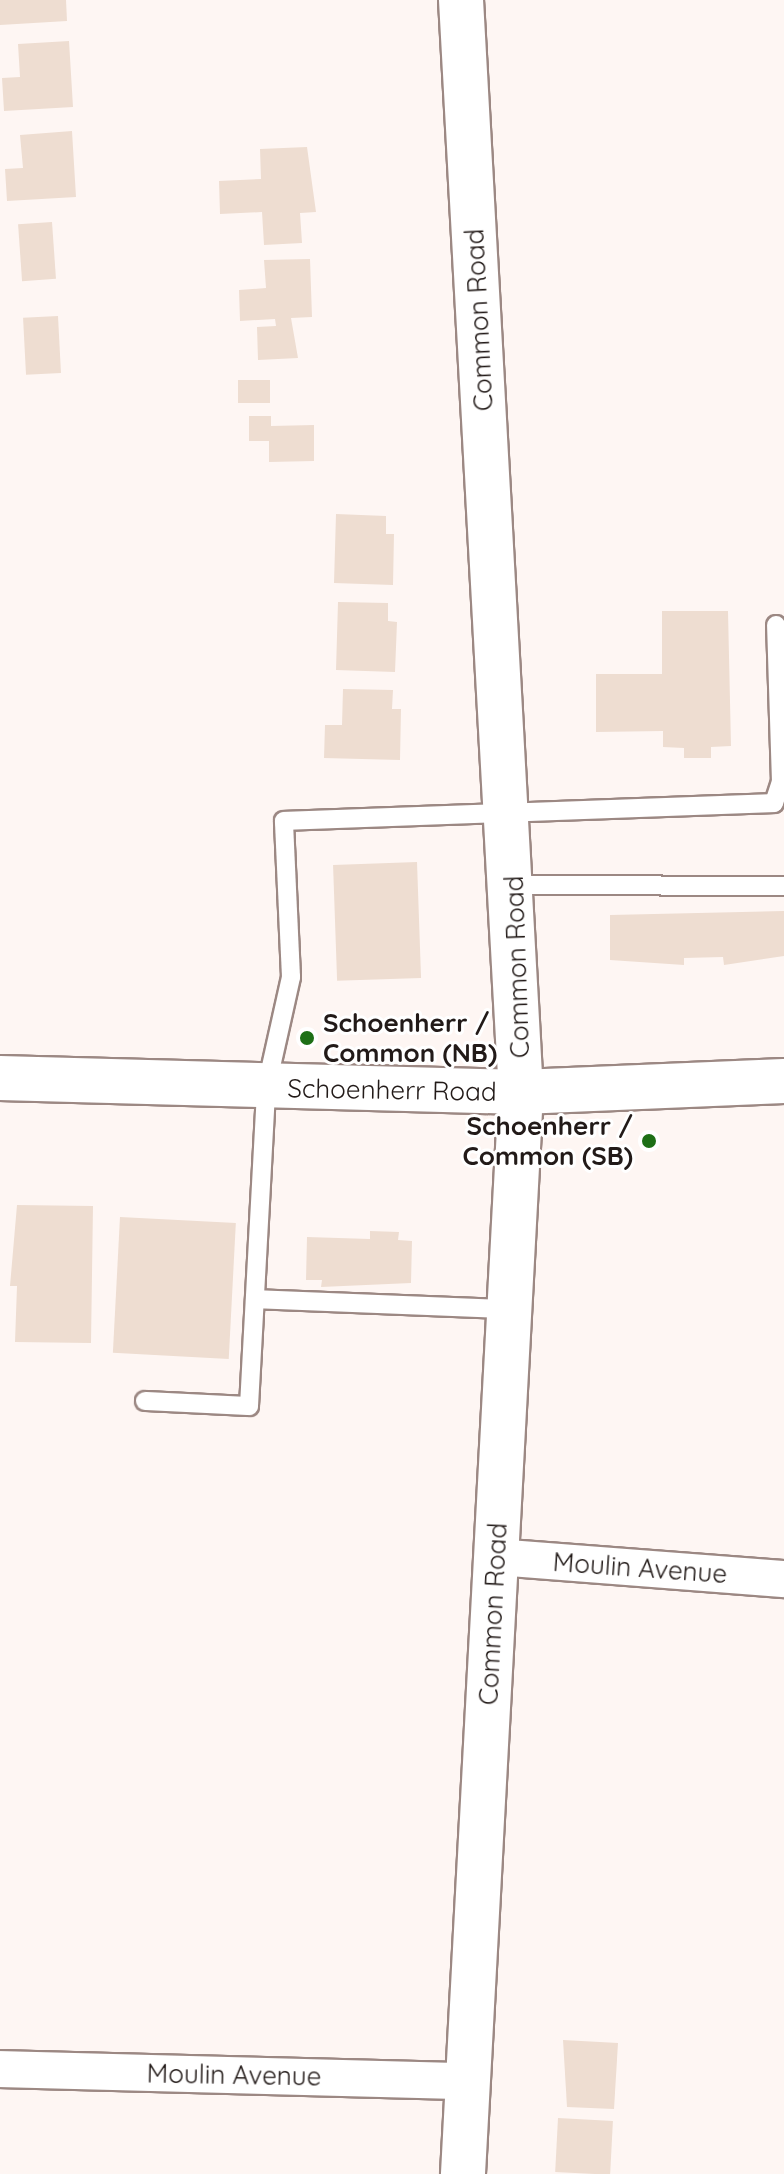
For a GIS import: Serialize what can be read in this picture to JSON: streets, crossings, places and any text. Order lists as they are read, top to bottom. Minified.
{"streets":{"street":["Common Road","Schoenherr Road","Moulin Avenue"]},"crossings":[["Common Road","Schoenherr Road"],["Common Road","Moulin Avenue"]],"places":["Schoenherr / Common (NB)","Schoenherr / Common (SB)"]}
